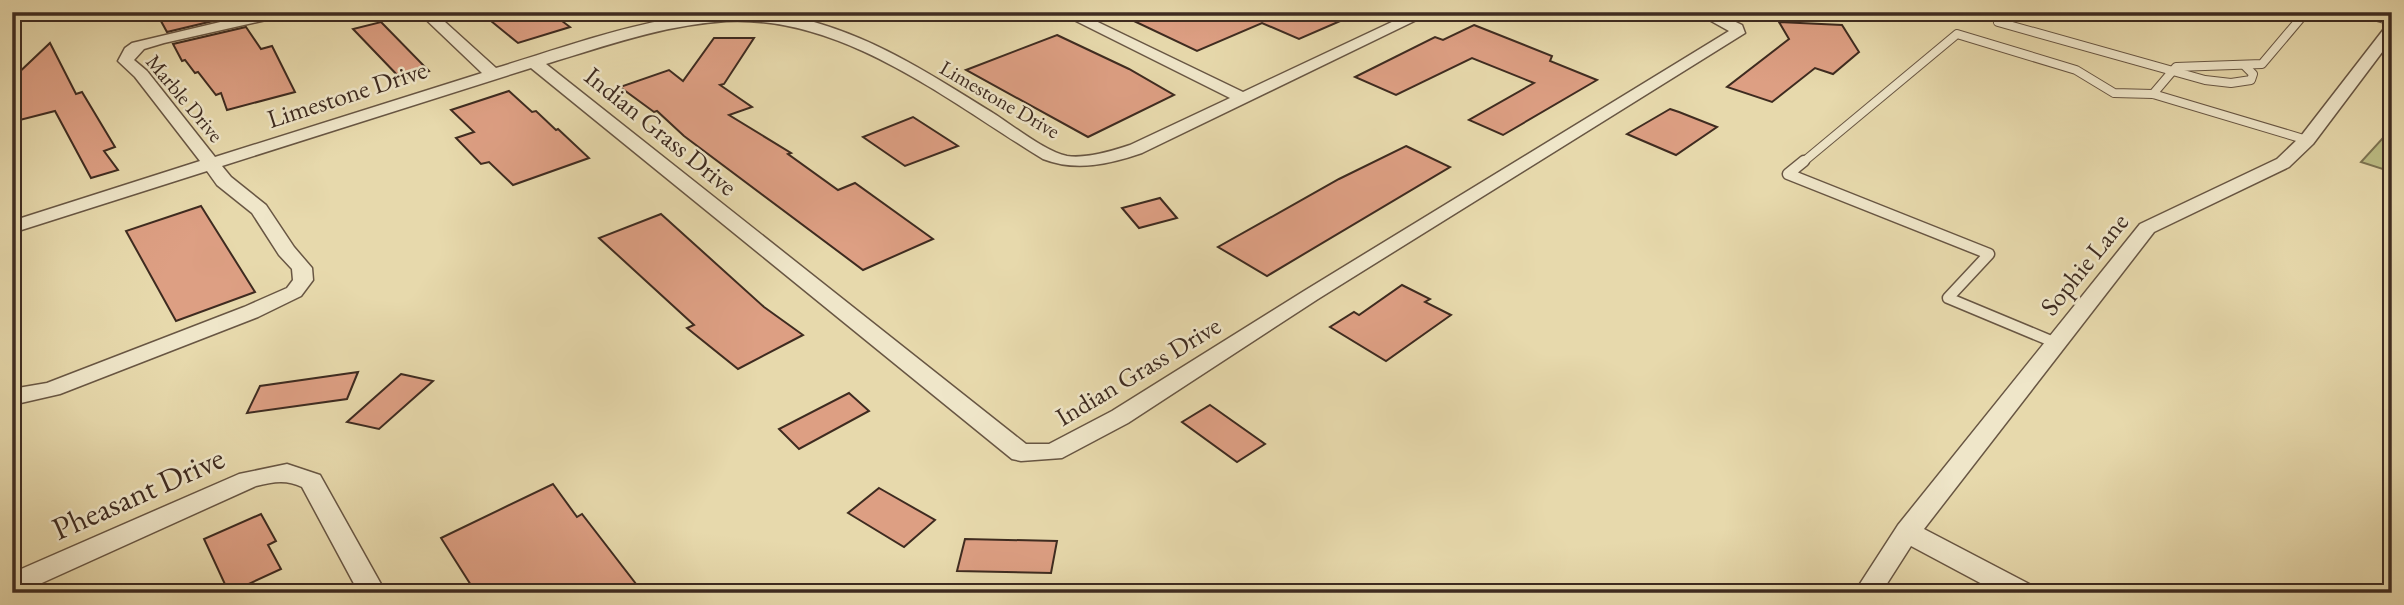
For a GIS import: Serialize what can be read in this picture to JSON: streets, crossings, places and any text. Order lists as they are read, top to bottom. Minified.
{"streets":{"street":["Limestone Drive","Marble Drive","Indian Grass Drive","Sophie Lane","Pheasant Drive"]},"crossings":[["Limestone Drive","Marble Drive"],["Limestone Drive","Indian Grass Drive"]]}
